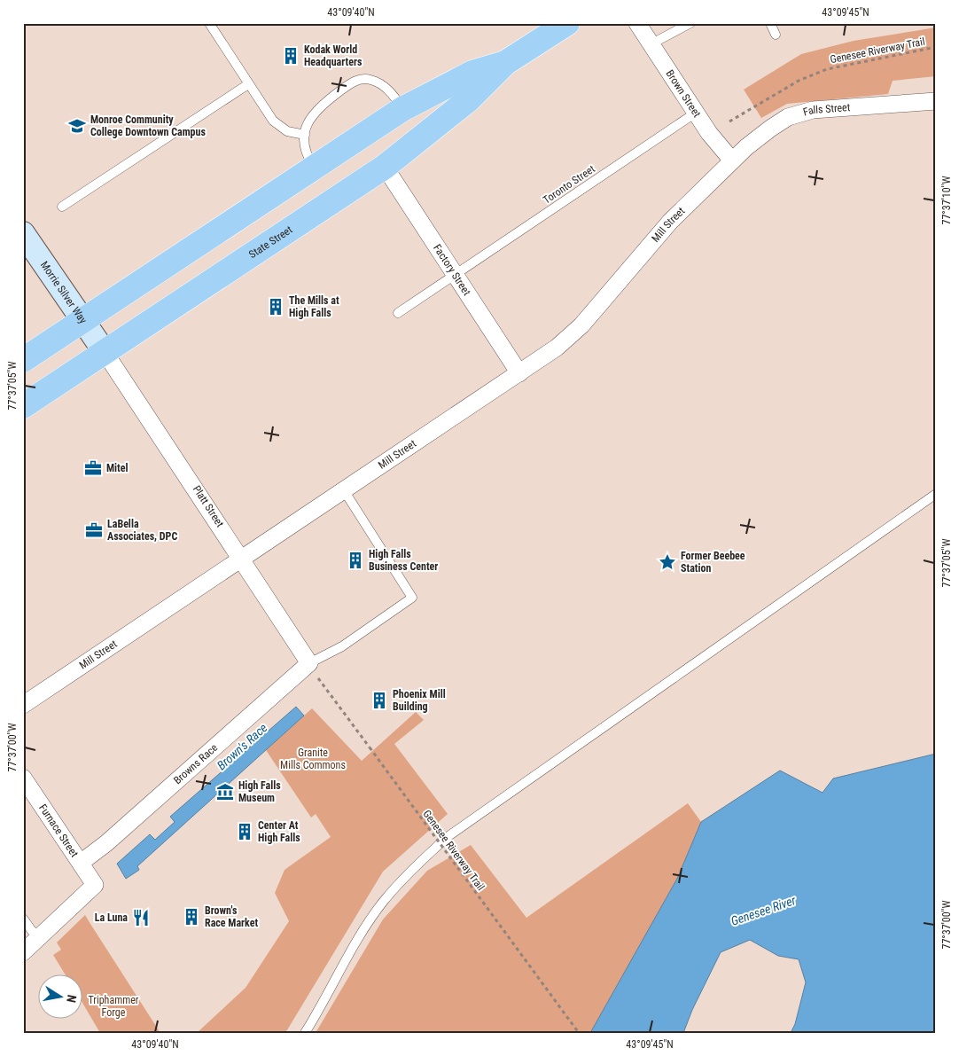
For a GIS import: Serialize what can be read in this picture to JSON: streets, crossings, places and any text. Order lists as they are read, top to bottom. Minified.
{"streets":{"main road":["State Street","Morrie Silver Way"],"street":["Brown Street","Falls Street","Mill Street","Factory Street","Platt Street","Browns Race","Furnace Street"],"lane":["Toronto Street"],"path":["Genesee Riverway Trail"]},"crossings":[["Genesee Riverway Trail","Platt Street"],["Genesee Riverway Trail","Browns Race"],["Brown Street","Falls Street"],["Brown Street","Toronto Street"],["Brown Street","Mill Street"],["Falls Street","Mill Street"],["Toronto Street","Factory Street"],["Mill Street","Factory Street"],["Mill Street","Platt Street"],["State Street","Factory Street"],["State Street","Morrie Silver Way"],["State Street","Platt Street"],["Morrie Silver Way","Platt Street"],["Platt Street","Browns Race"],["Browns Race","Furnace Street"]],"water":["Brown's Race","Genesee River"],"parks":["Granite Mills Commons","Triphammer Forge"],"places":{"building":["Kodak World Headquarters","The Mills at High Falls","High Falls Business Center","Phoenix Mill Building","Center At High Falls","Brown's Race Market"],"school or university":["Monroe Community College Downtown Campus"],"office":["Mitel","LaBella Associates, DPC"],"place":["Former Beebee Station"],"museum":["High Falls Museum"],"restaurant":["La Luna"]},"north":"right","coordinates":["43°09'40\"N","43°09'45\"N","77°37'10\"W","77°37'05\"W","77°37'00\"W"]}
